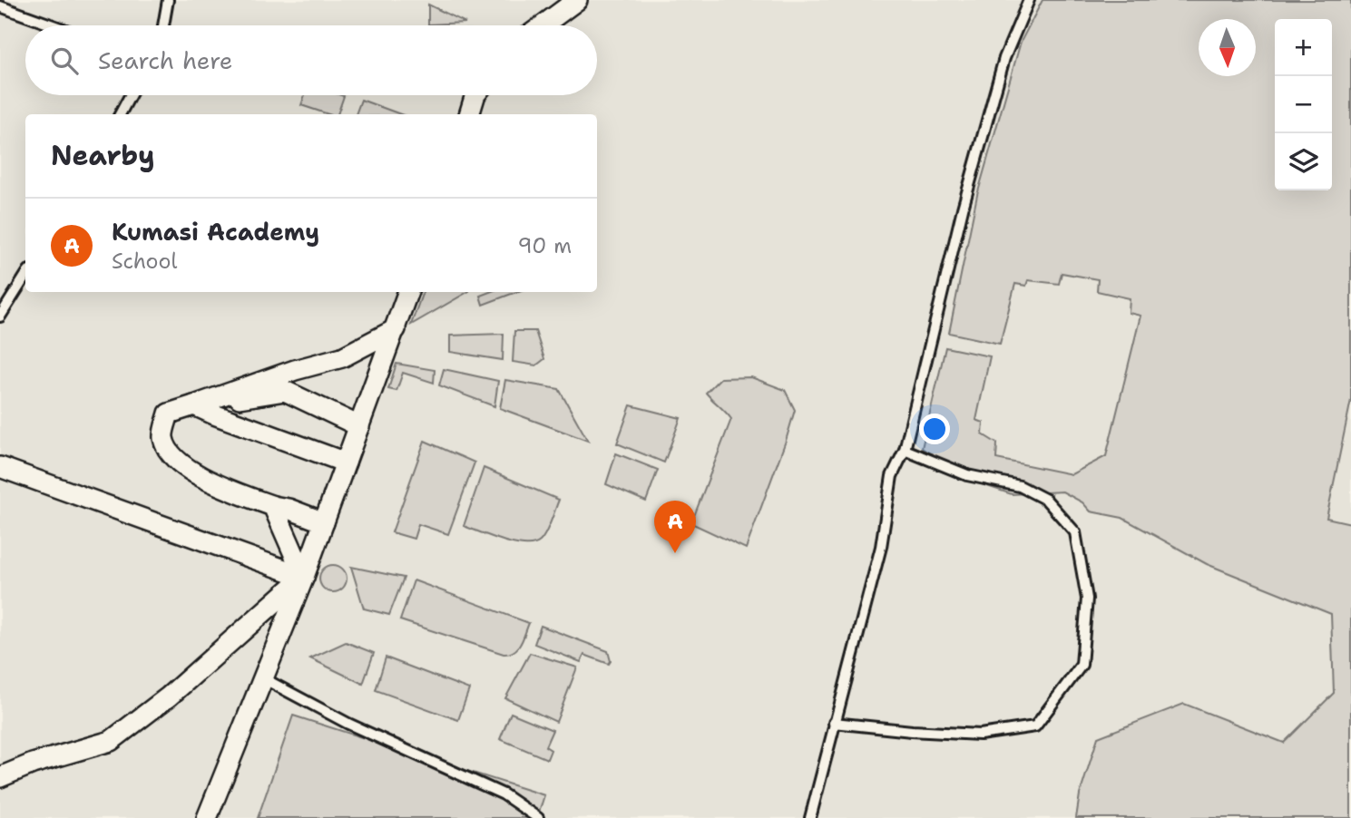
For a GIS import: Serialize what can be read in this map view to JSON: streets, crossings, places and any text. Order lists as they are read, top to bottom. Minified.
{"north":"bottom","page":{"map_buttons":["+","−"],"search":"Search here","heading":"Nearby","list":[{"mark":"A","name":"Kumasi Academy","note":"School","value":"90 m"}],"pins":"A"}}
